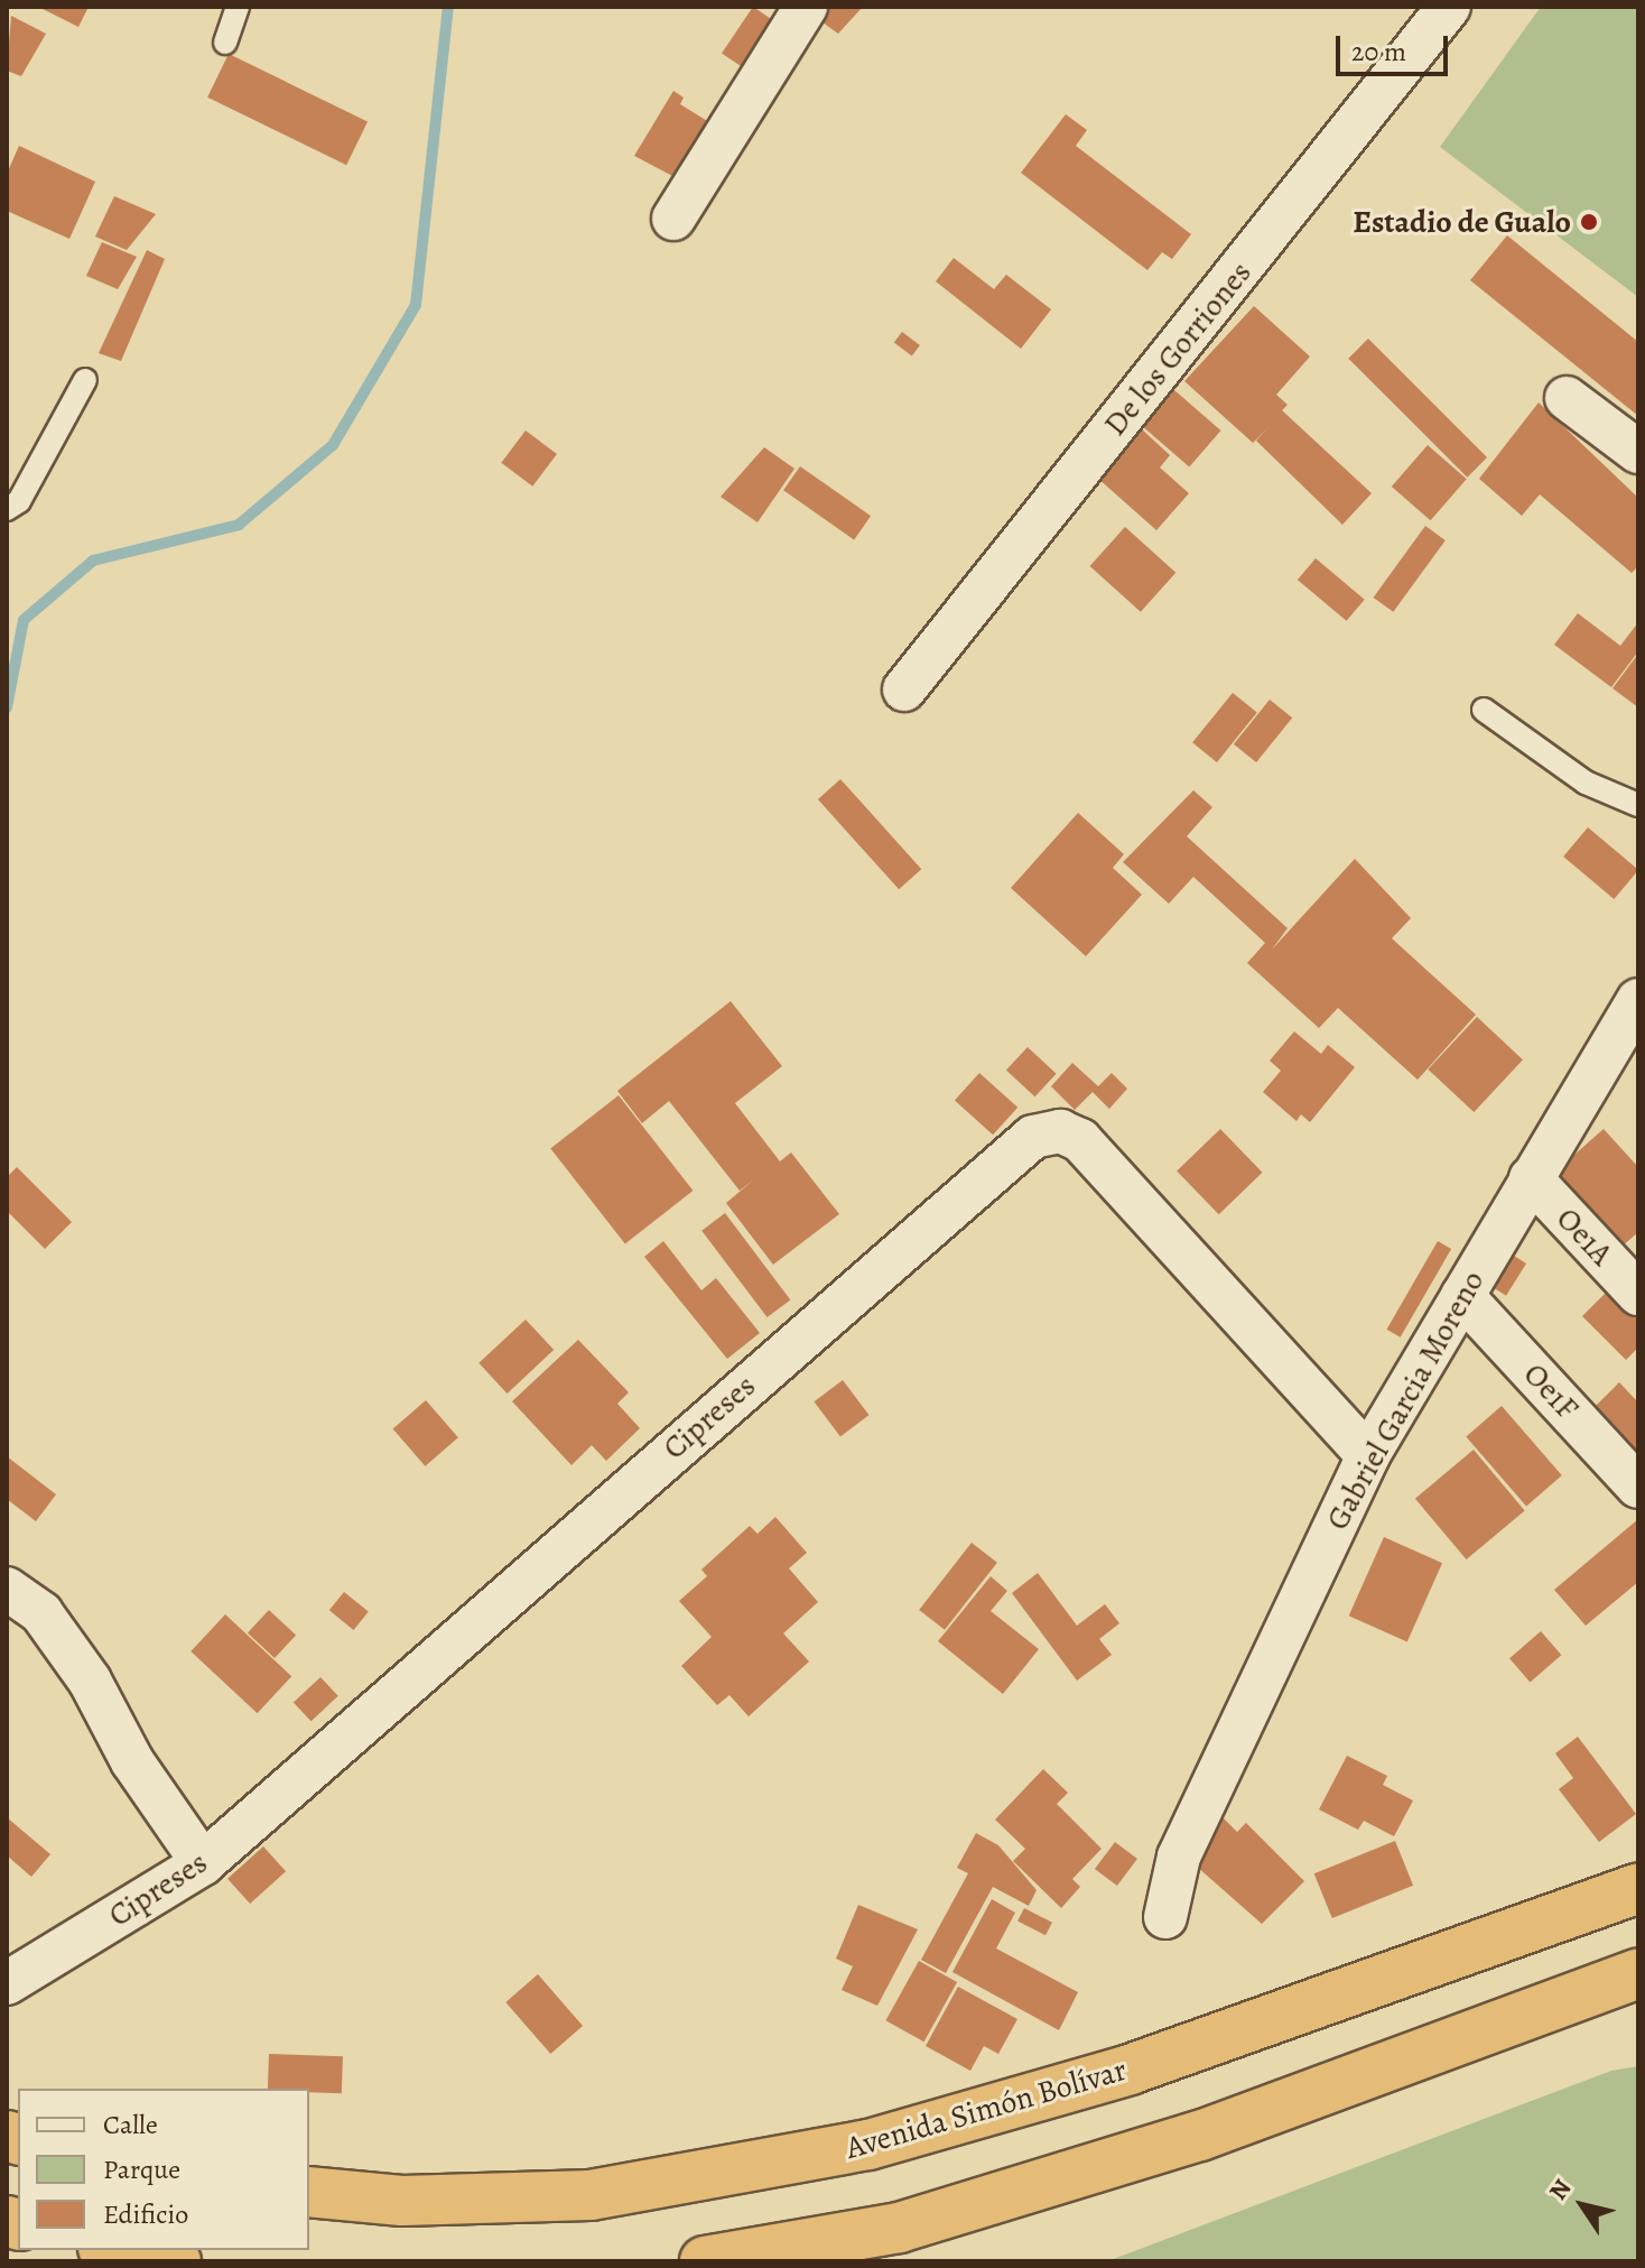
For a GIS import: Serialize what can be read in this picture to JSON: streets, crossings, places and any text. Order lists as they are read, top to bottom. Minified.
{"streets":{"highway":["Avenida Simón Bolívar"],"street":["De los Gorriones","Oe1A","Oe1F","Gabriel Garcia Moreno","Cipreses"]},"crossings":[["Oe1A","Gabriel Garcia Moreno"],["Oe1F","Gabriel Garcia Moreno"],["Gabriel Garcia Moreno","Cipreses"]],"places":["Estadio de Gualo"],"legend":["Calle","Parque","Edificio"],"scale_bar":"20 m","north":"top left"}
